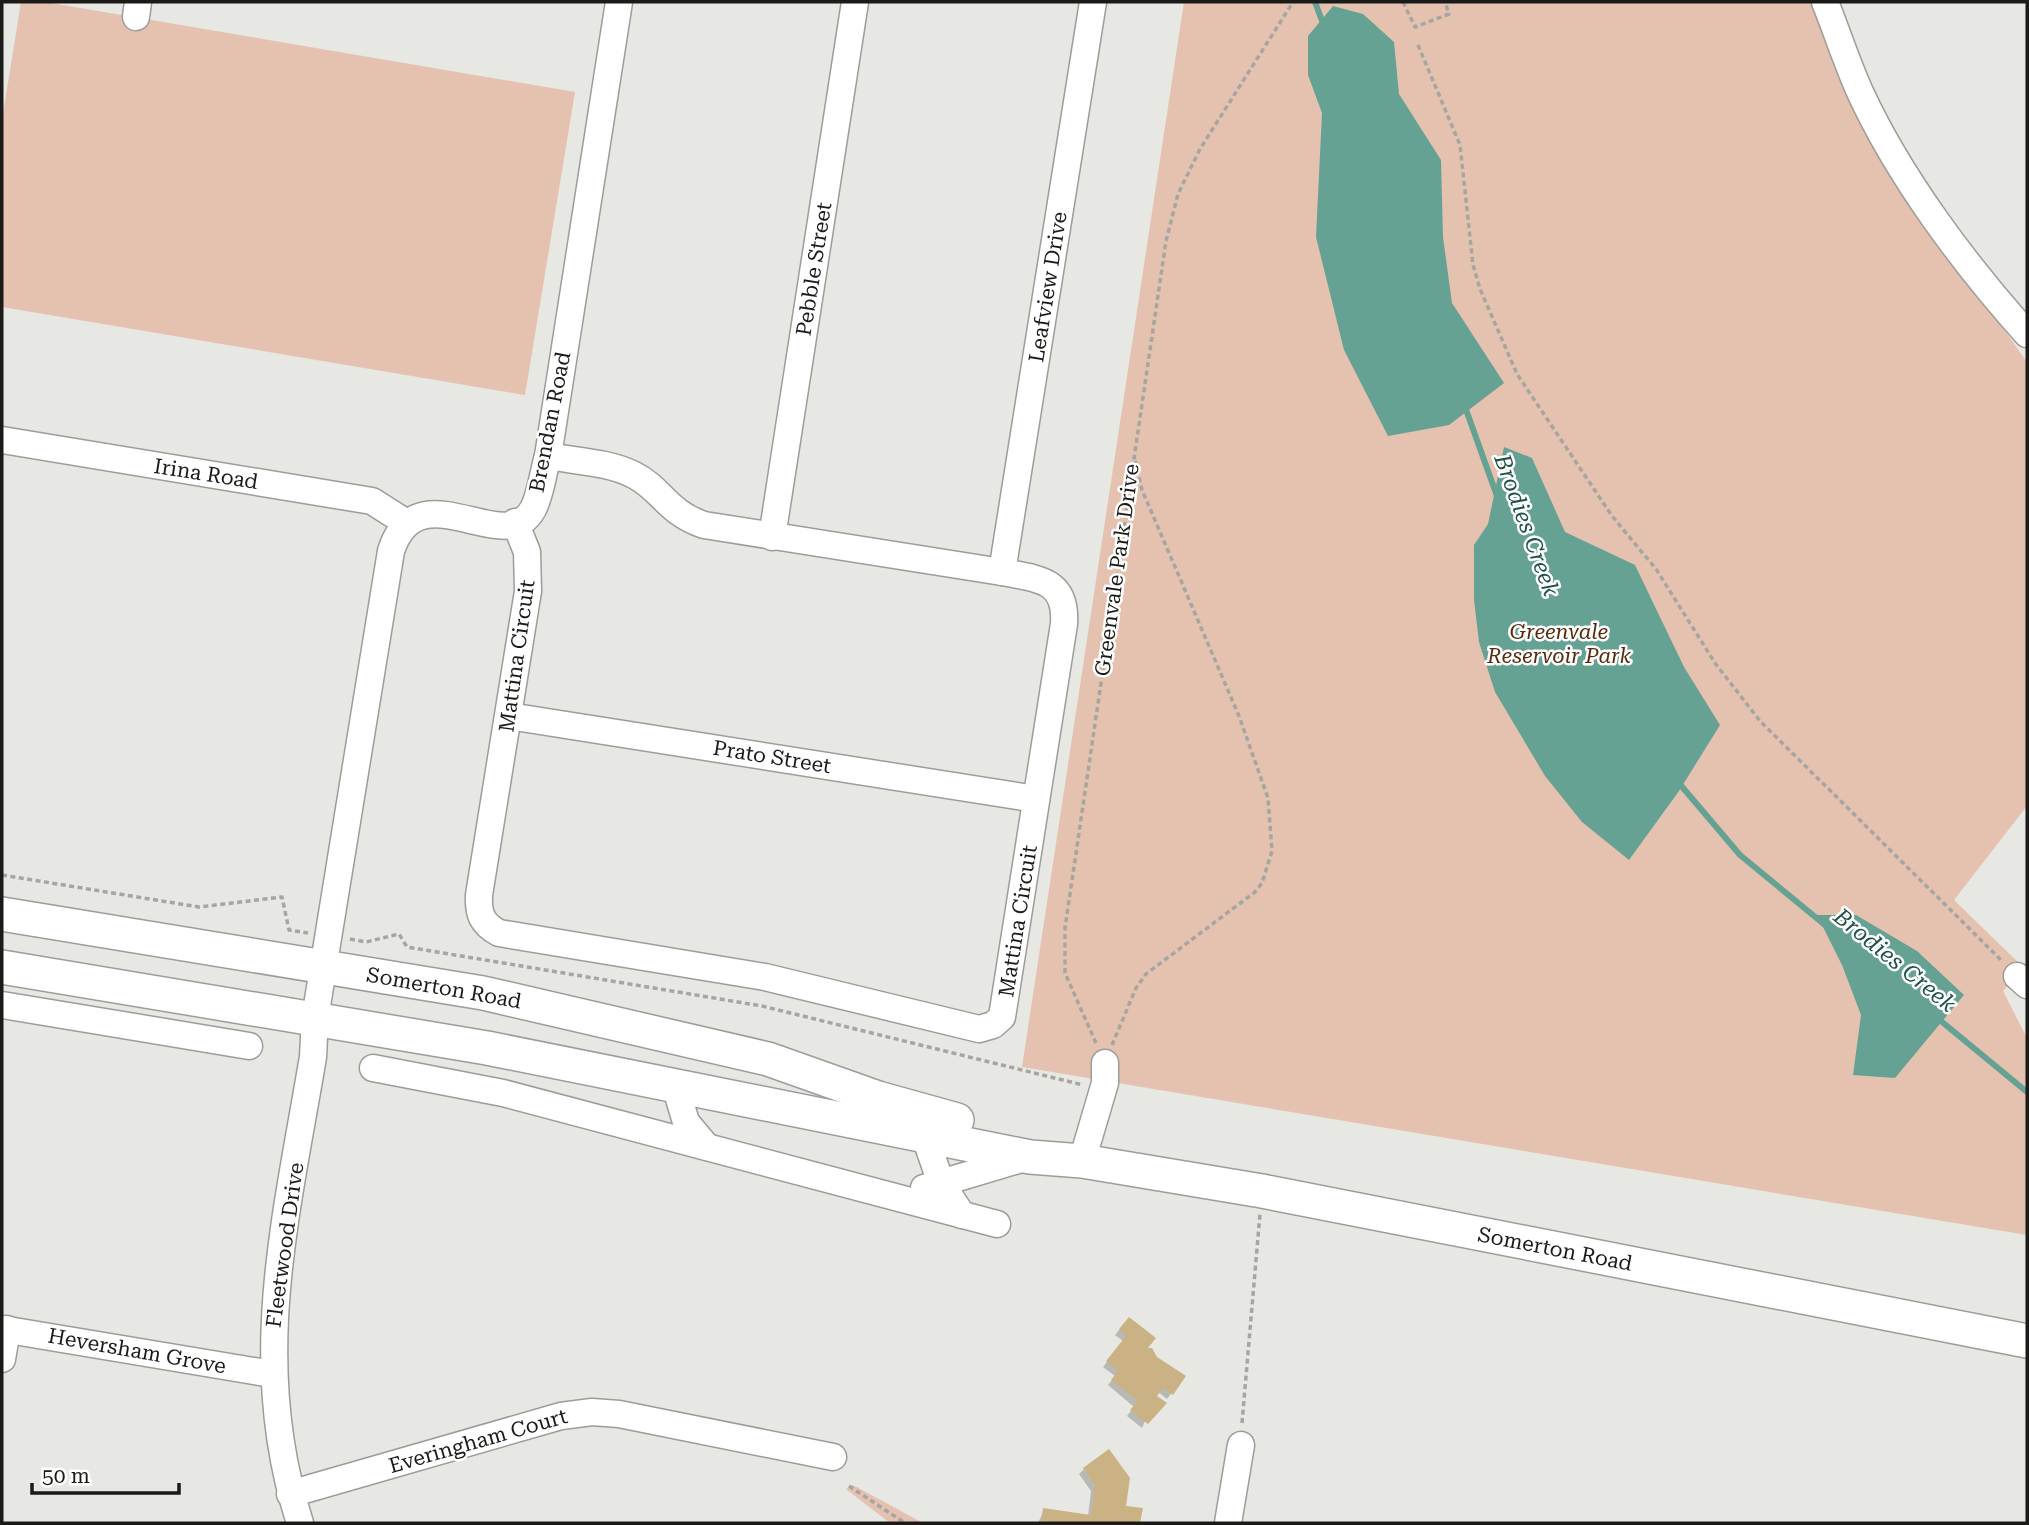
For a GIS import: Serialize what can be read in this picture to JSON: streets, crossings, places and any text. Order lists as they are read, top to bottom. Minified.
{"streets":{"main road":["Somerton Road"],"street":["Pebble Street","Leafview Drive","Brendan Road","Irina Road","Mattina Circuit","Prato Street","Fleetwood Drive","Heversham Grove","Everingham Court"],"path":["Greenvale Park Drive"]},"crossings":[["Pebble Street","Mattina Circuit"],["Leafview Drive","Mattina Circuit"],["Brendan Road","Mattina Circuit"],["Mattina Circuit","Prato Street"],["Somerton Road","Fleetwood Drive"],["Fleetwood Drive","Heversham Grove"],["Fleetwood Drive","Everingham Court"]],"water":["Brodies Creek"],"parks":["Greenvale Reservoir Park"],"scale_bar":"50 m"}
